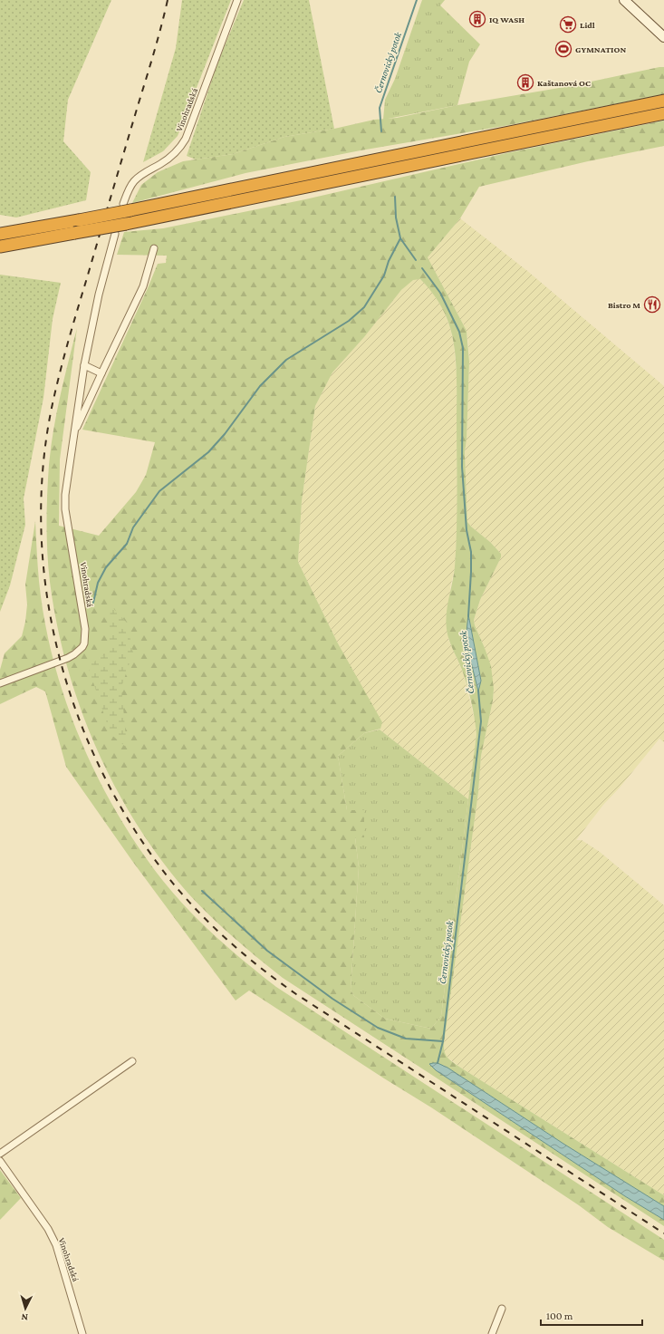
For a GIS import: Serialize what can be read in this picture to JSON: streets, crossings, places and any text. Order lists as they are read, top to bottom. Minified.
{"streets":{"street":["Vinohradská"]},"water":["Černovický potok"],"places":{"building":["IQ WASH","Kaštanová OC"],"supermarket":["Lidl"],"sports":["GYMNATION"],"restaurant":["Bistro M"]},"scale_bar":"100 m","north":"bottom"}
